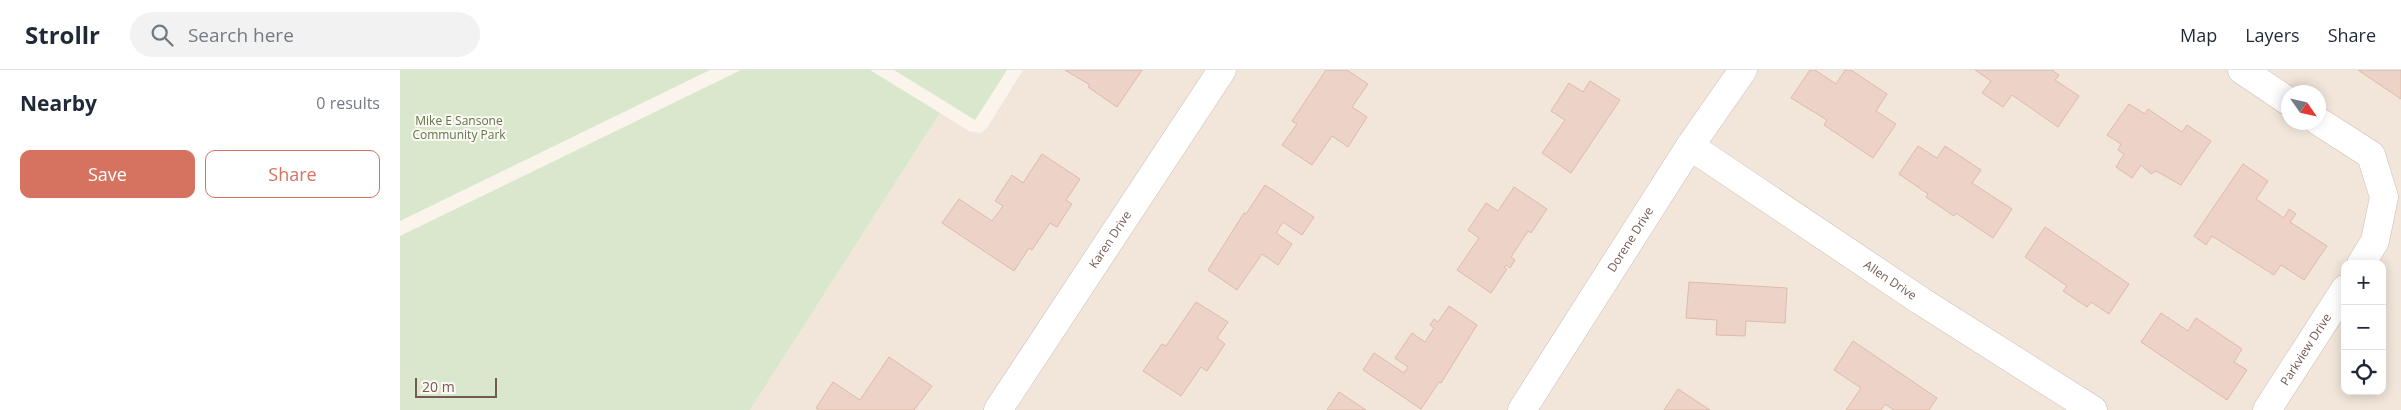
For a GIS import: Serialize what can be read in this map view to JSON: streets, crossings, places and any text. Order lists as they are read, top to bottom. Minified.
{"streets":{"street":["Dorene Drive","Karen Drive","Allen Drive","Parkview Drive"]},"crossings":[["Dorene Drive","Allen Drive"]],"parks":["Mike E Sansone Community Park"],"scale_bar":"20 m","north":"bottom right","page":{"header":"Strollr","search":"Search here","nav":["Map","Layers","Share"],"heading":["Nearby","0 results"],"buttons":["Save","Share"],"map_buttons":["+","−"],"scale":"20 m"}}
